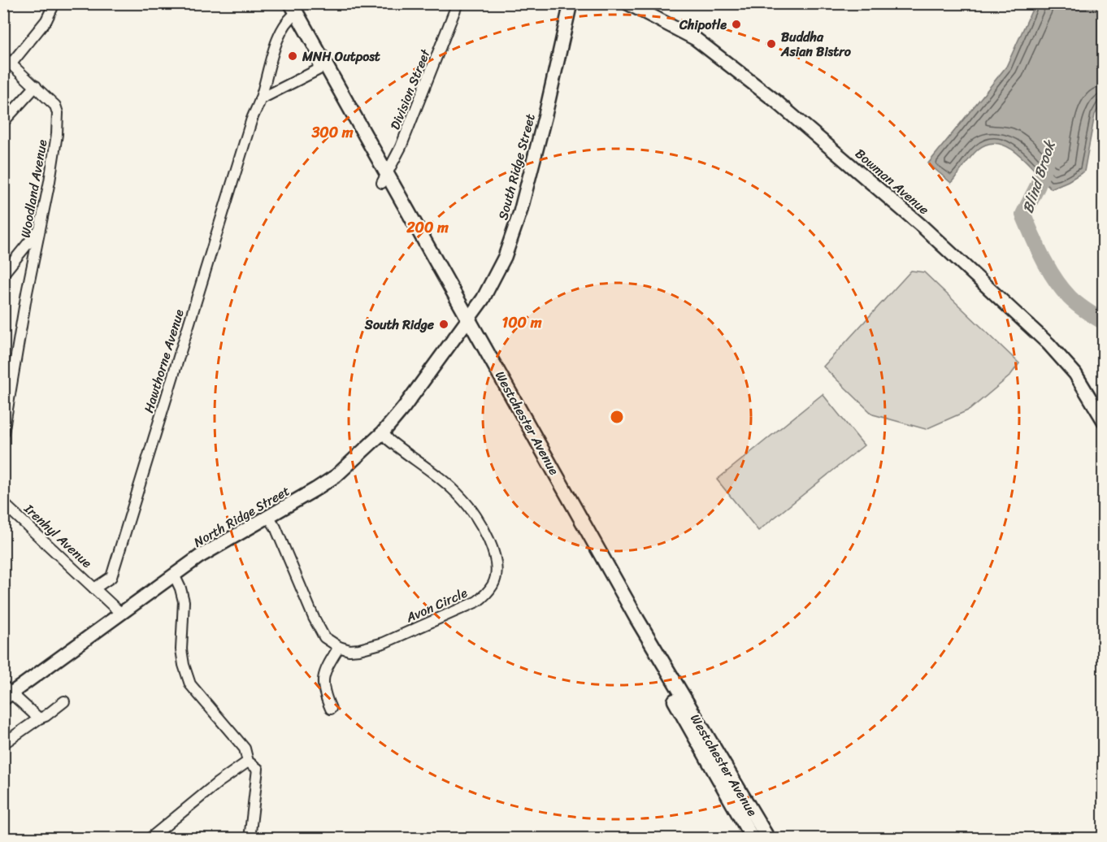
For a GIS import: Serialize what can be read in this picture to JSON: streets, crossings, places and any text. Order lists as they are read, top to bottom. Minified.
{"streets":{"main road":["Westchester Avenue"],"street":["Division Street","South Ridge Street","Bowman Avenue","Woodland Avenue","Hawthorne Avenue","North Ridge Street","Irenhyl Avenue","Avon Circle"]},"crossings":[["Division Street","Westchester Avenue"],["South Ridge Street","Westchester Avenue"],["South Ridge Street","North Ridge Street"],["Hawthorne Avenue","Westchester Avenue"],["Hawthorne Avenue","Irenhyl Avenue"],["Westchester Avenue","North Ridge Street"],["North Ridge Street","Avon Circle"]],"water":["Blind Brook"],"places":["Chipotle","Buddha Asian Bistro","MNH Outpost","South Ridge"],"rings":["300 m","200 m","100 m"]}
